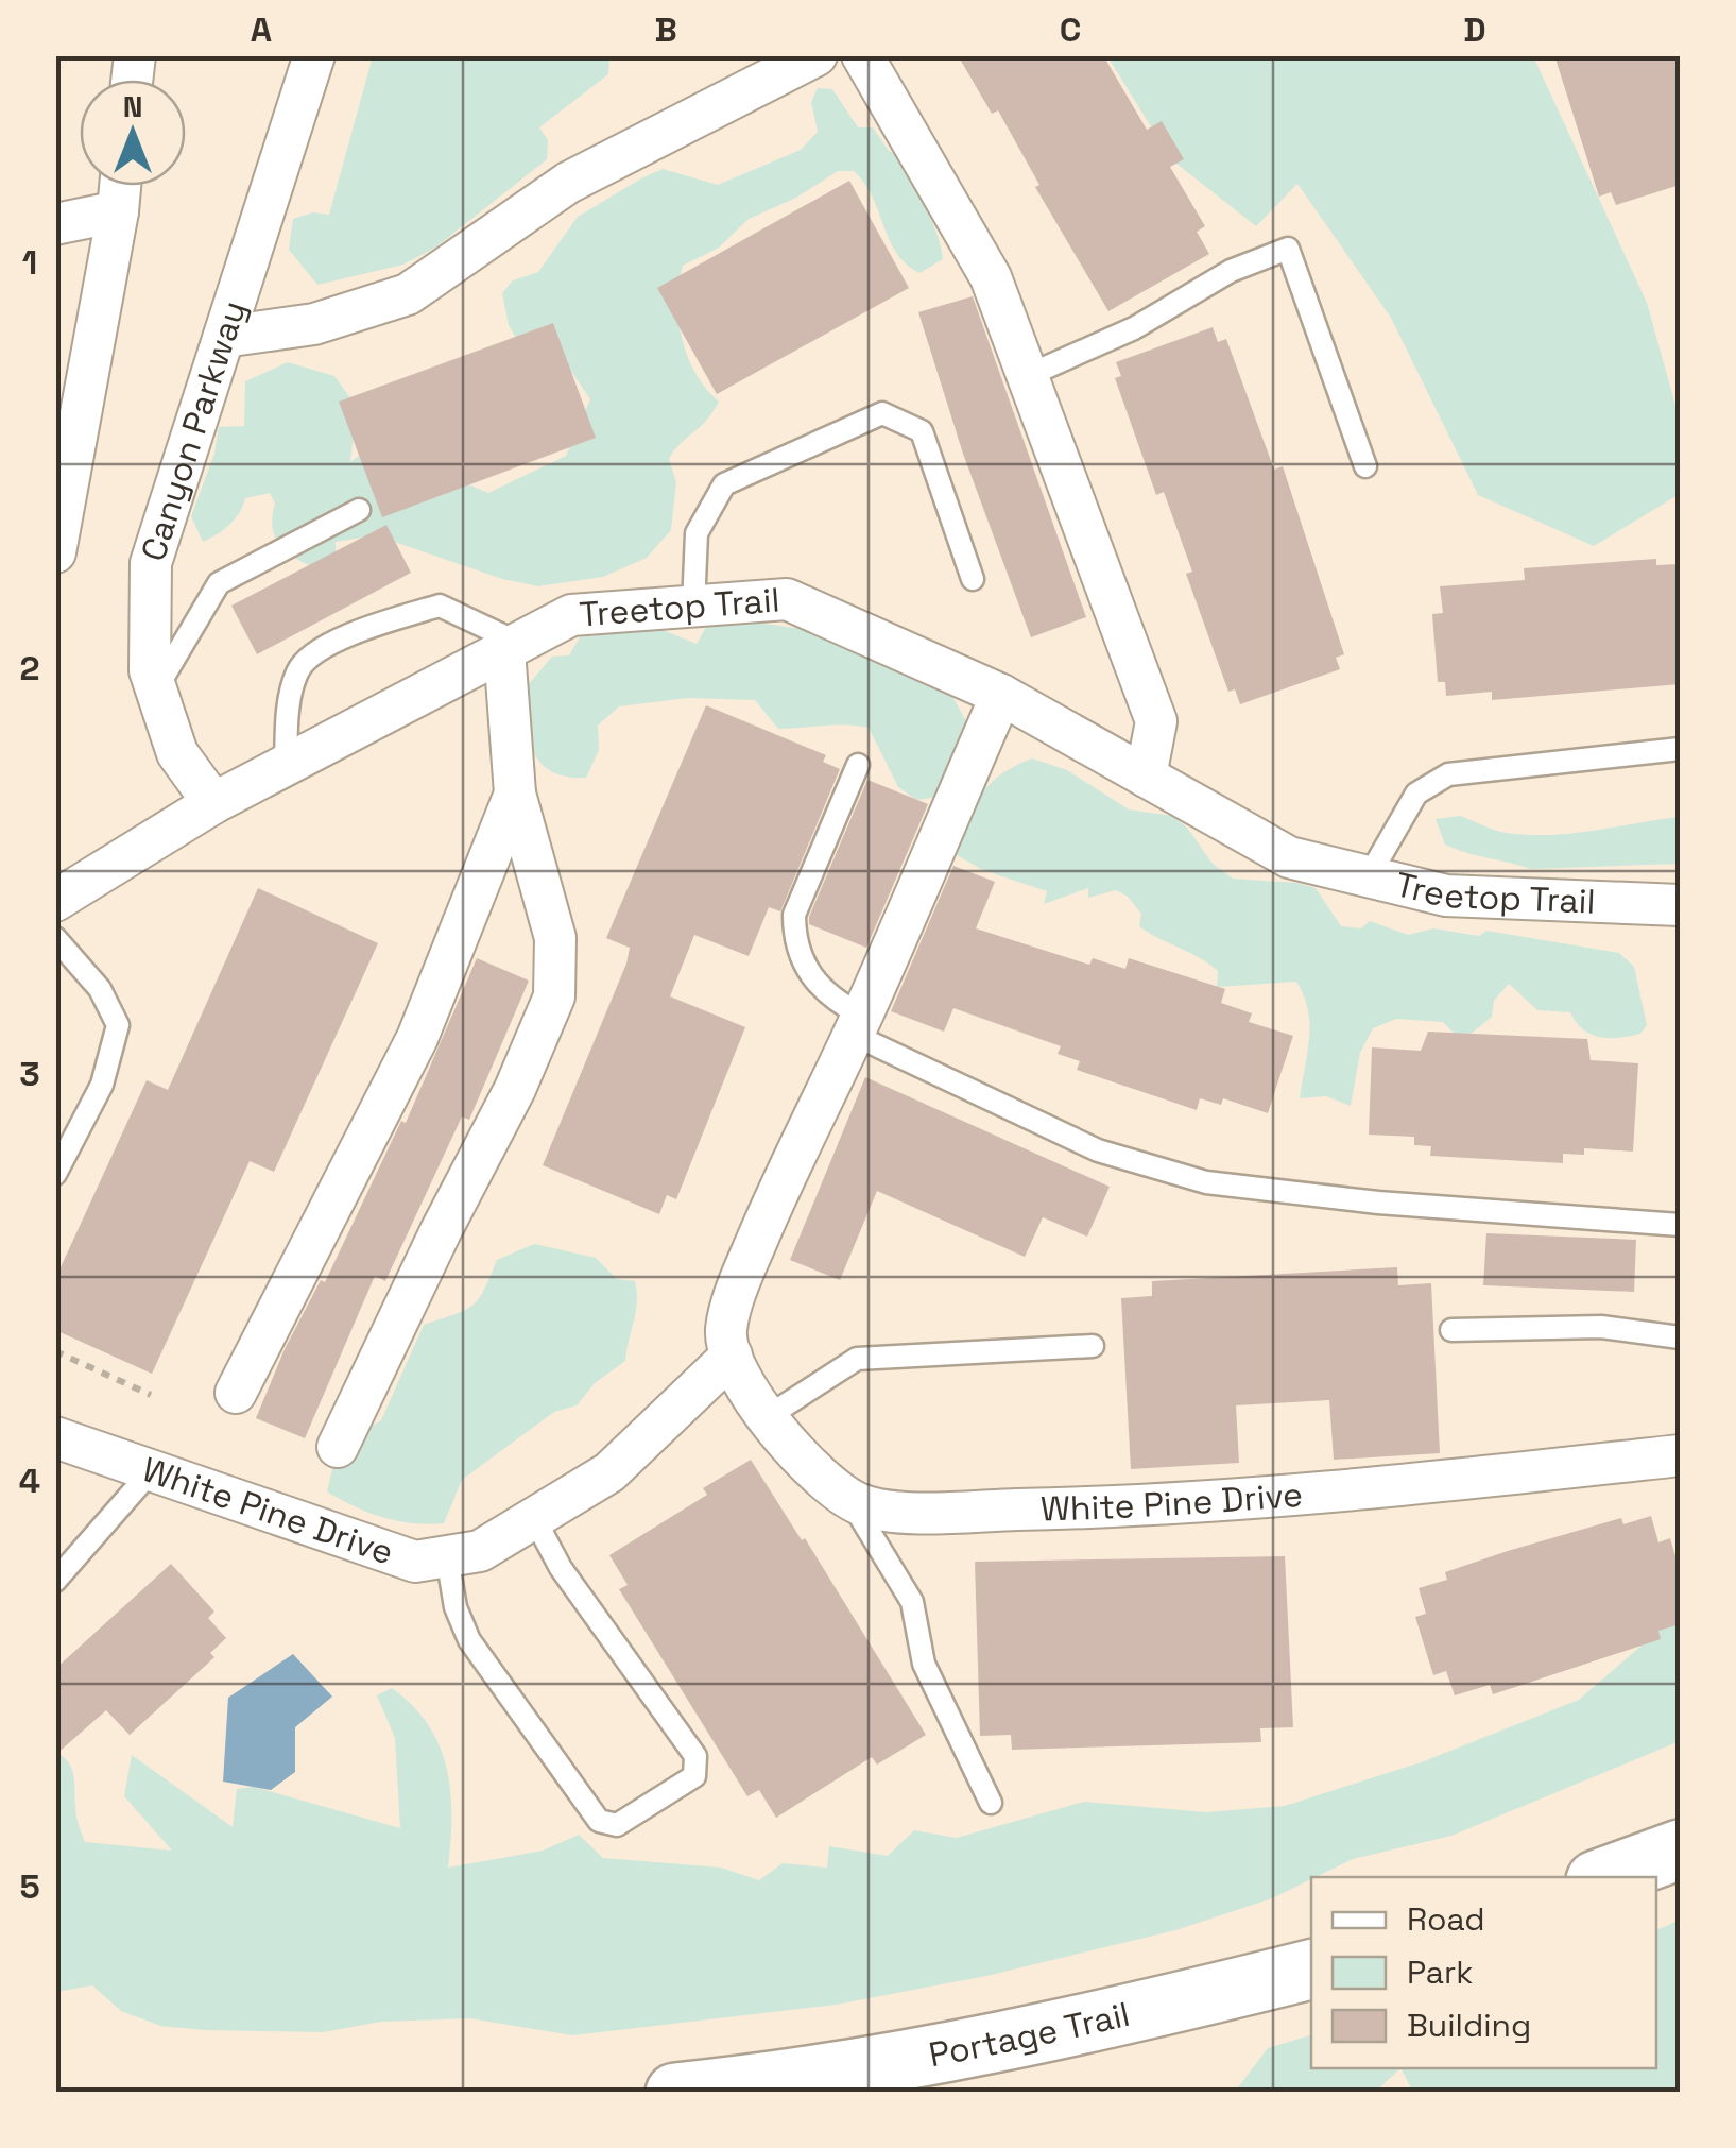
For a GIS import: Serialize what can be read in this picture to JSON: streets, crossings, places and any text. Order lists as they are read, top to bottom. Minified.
{"streets":{"main road":["Portage Trail"],"street":["Canyon Parkway","Treetop Trail","White Pine Drive"]},"crossings":[["Canyon Parkway","Treetop Trail"]],"legend":["Road","Park","Building"],"north":"top","grid":{"columns":["A","B","C","D"],"rows":["1","2","3","4","5"]}}
